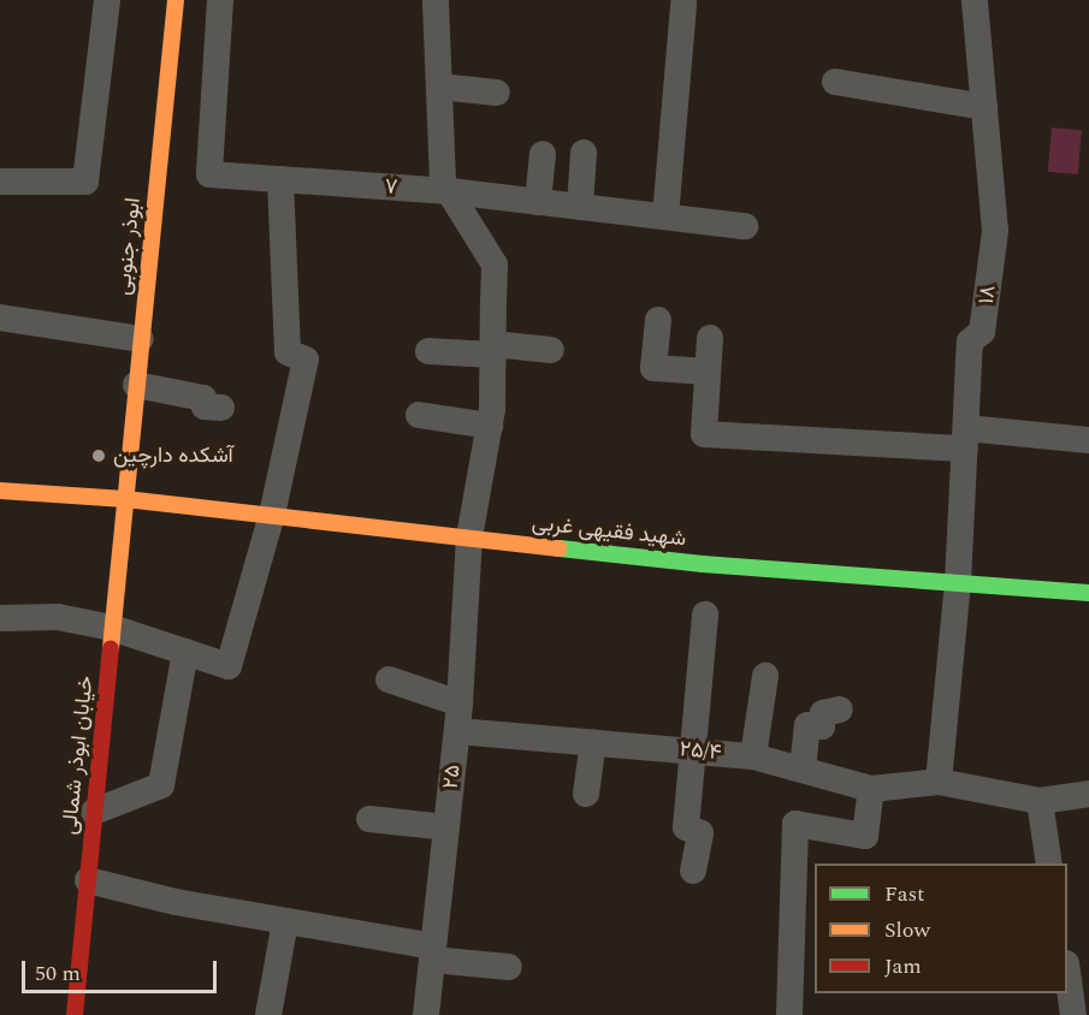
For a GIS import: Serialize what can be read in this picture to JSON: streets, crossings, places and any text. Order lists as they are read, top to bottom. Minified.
{"streets":{"street":["۷","ابوذر جنوبی","۱۸","شهید فقیهی غربی","۲۵/۴","خیابان ابوذر شمالی","۲۵"]},"crossings":[["۷","۲۵"],["ابوذر جنوبی","شهید فقیهی غربی"],["ابوذر جنوبی","خیابان ابوذر شمالی"],["۱۸","شهید فقیهی غربی"],["۱۸","۲۵/۴"],["شهید فقیهی غربی","خیابان ابوذر شمالی"],["شهید فقیهی غربی","۲۵"],["۲۵/۴","۲۵"]],"places":["آشکده دارچین"],"legend":["Fast","Slow","Jam"],"scale_bar":"50 m"}
